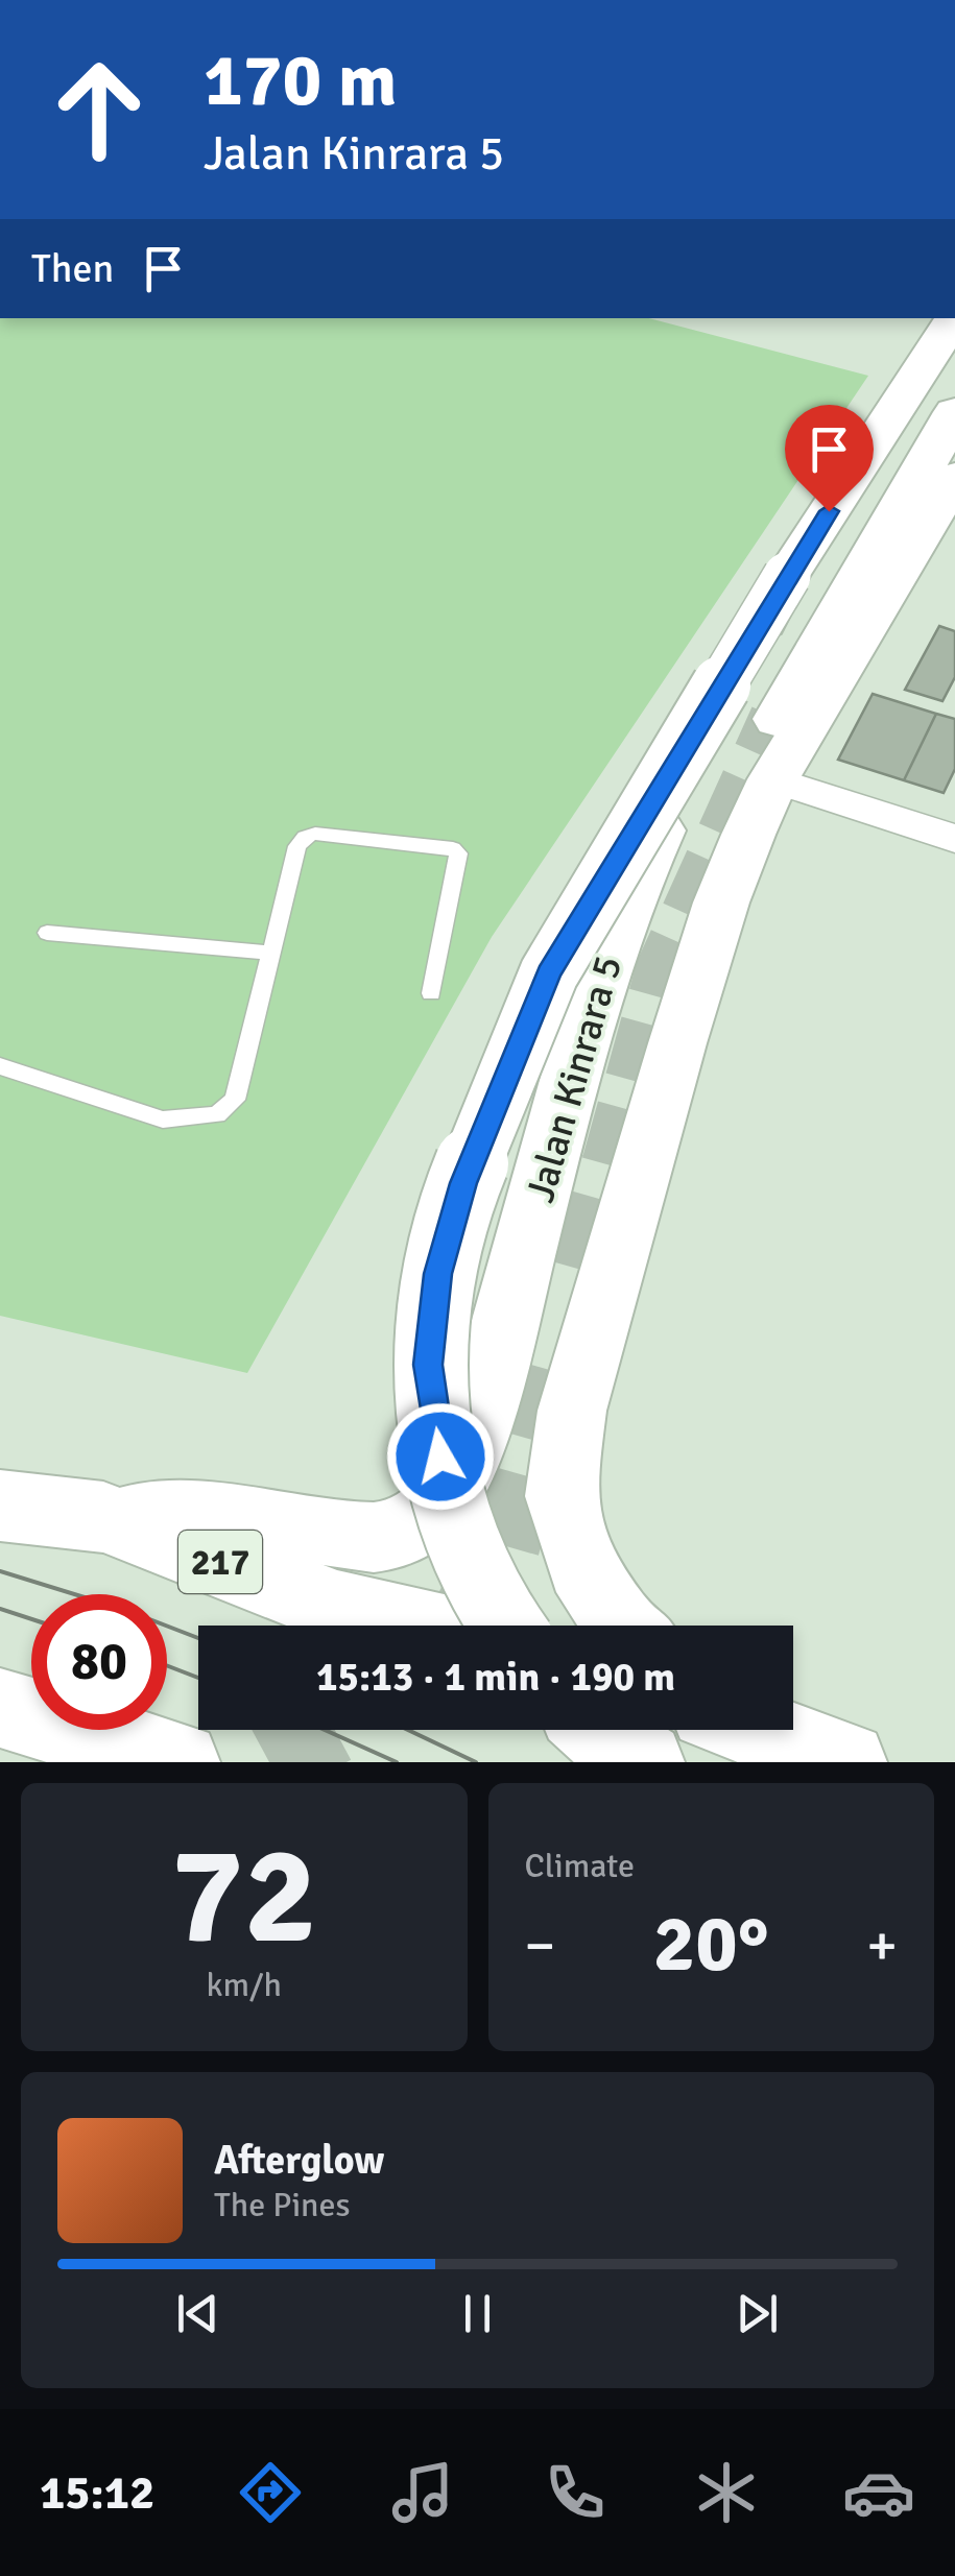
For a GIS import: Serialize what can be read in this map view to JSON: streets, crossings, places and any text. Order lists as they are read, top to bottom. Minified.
{"streets":{"highway":["217"],"main road":["Jalan Kinrara 5"]},"crossings":[["Jalan Kinrara 5","217"]],"page":{"turn":["170 m","Jalan Kinrara 5"],"then":"Then","limit":"80","trip":"15:13 · 1 min · 190 m","tile":[["72","km/h"],"Climate"],"heat":["−","20°","+"],"song":["Afterglow","The Pines"],"tabs":"15:12"}}
